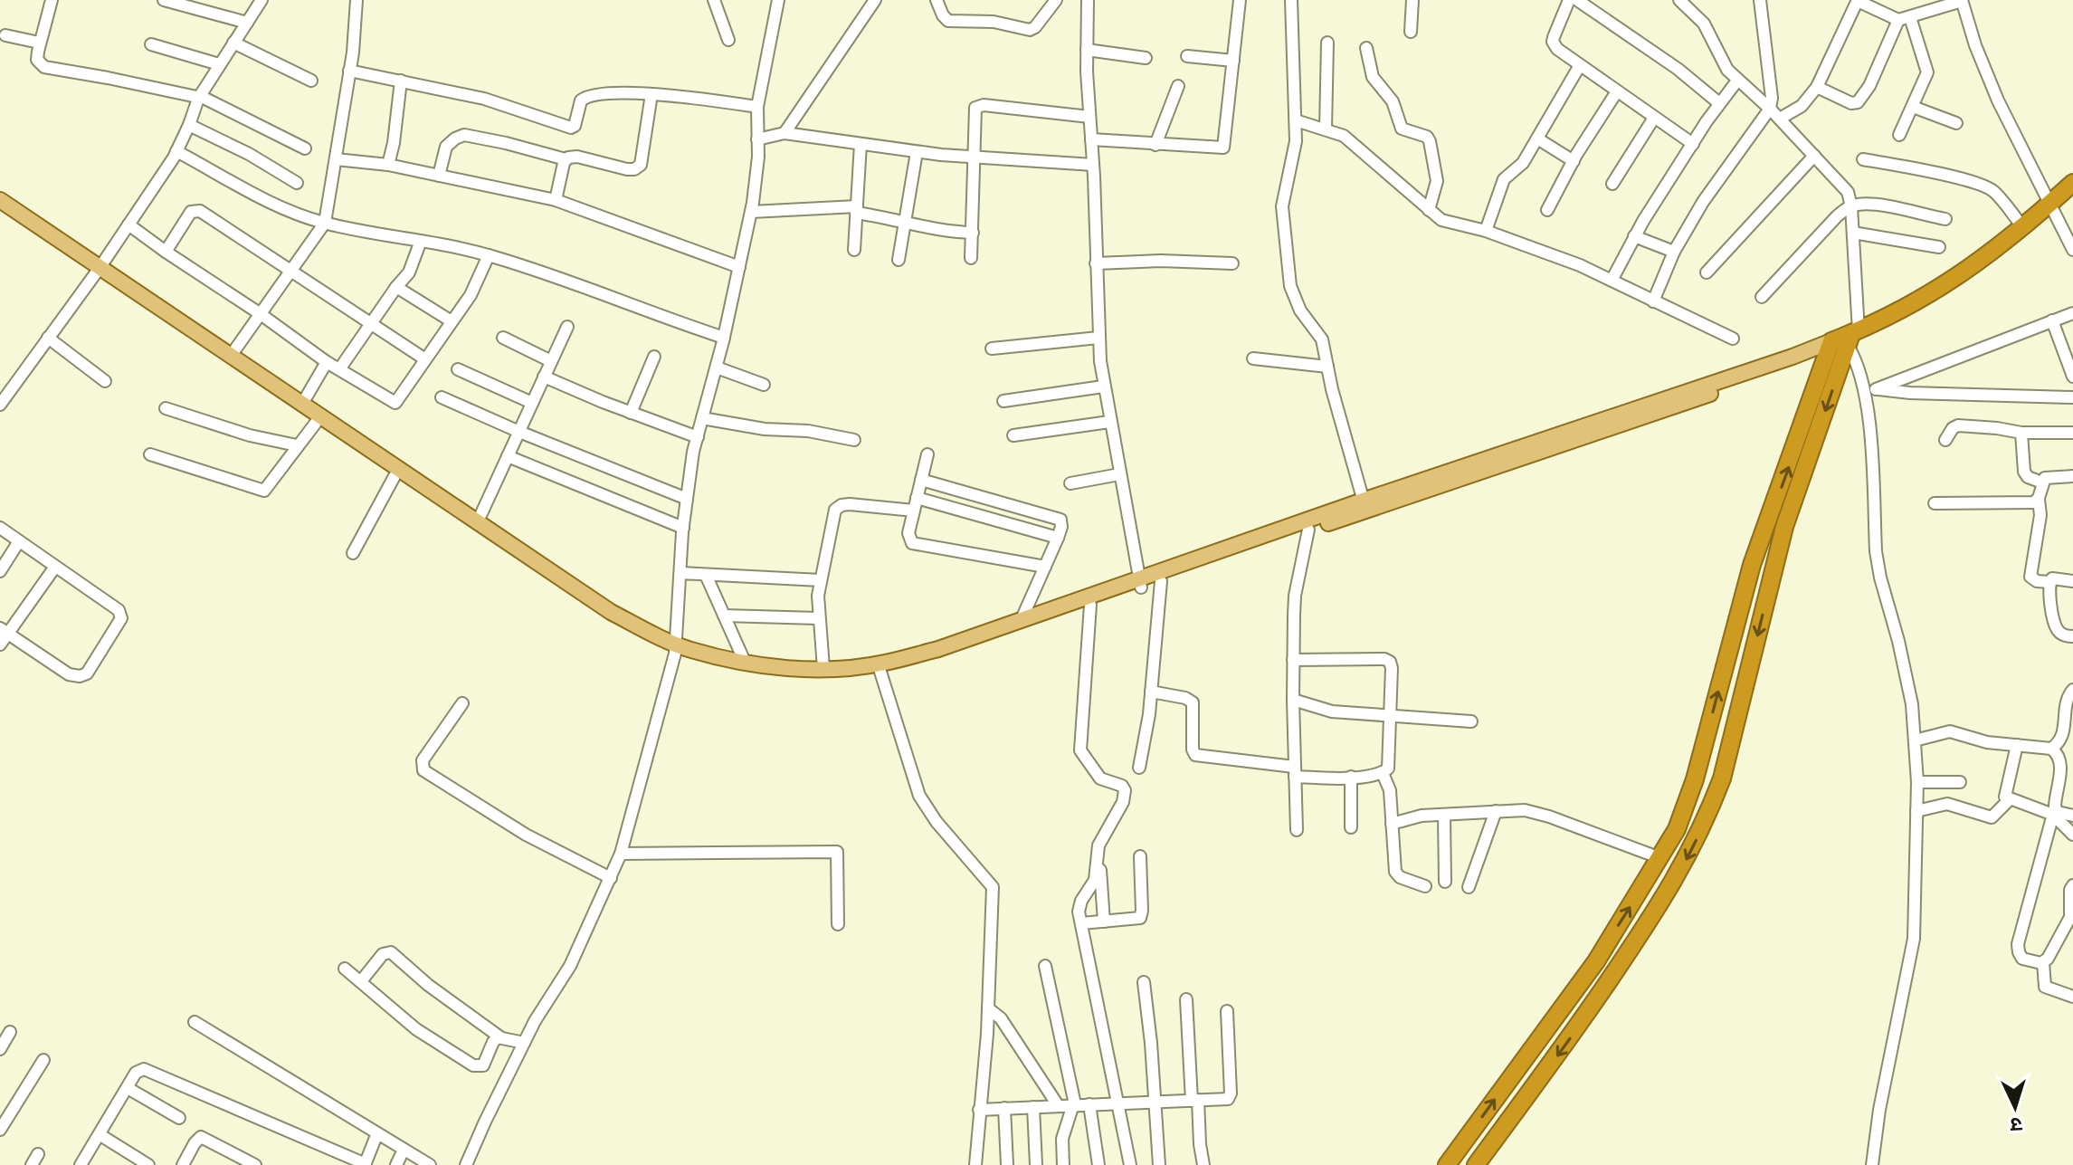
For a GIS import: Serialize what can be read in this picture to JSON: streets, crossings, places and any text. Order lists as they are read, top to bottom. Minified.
{"north":"bottom"}
